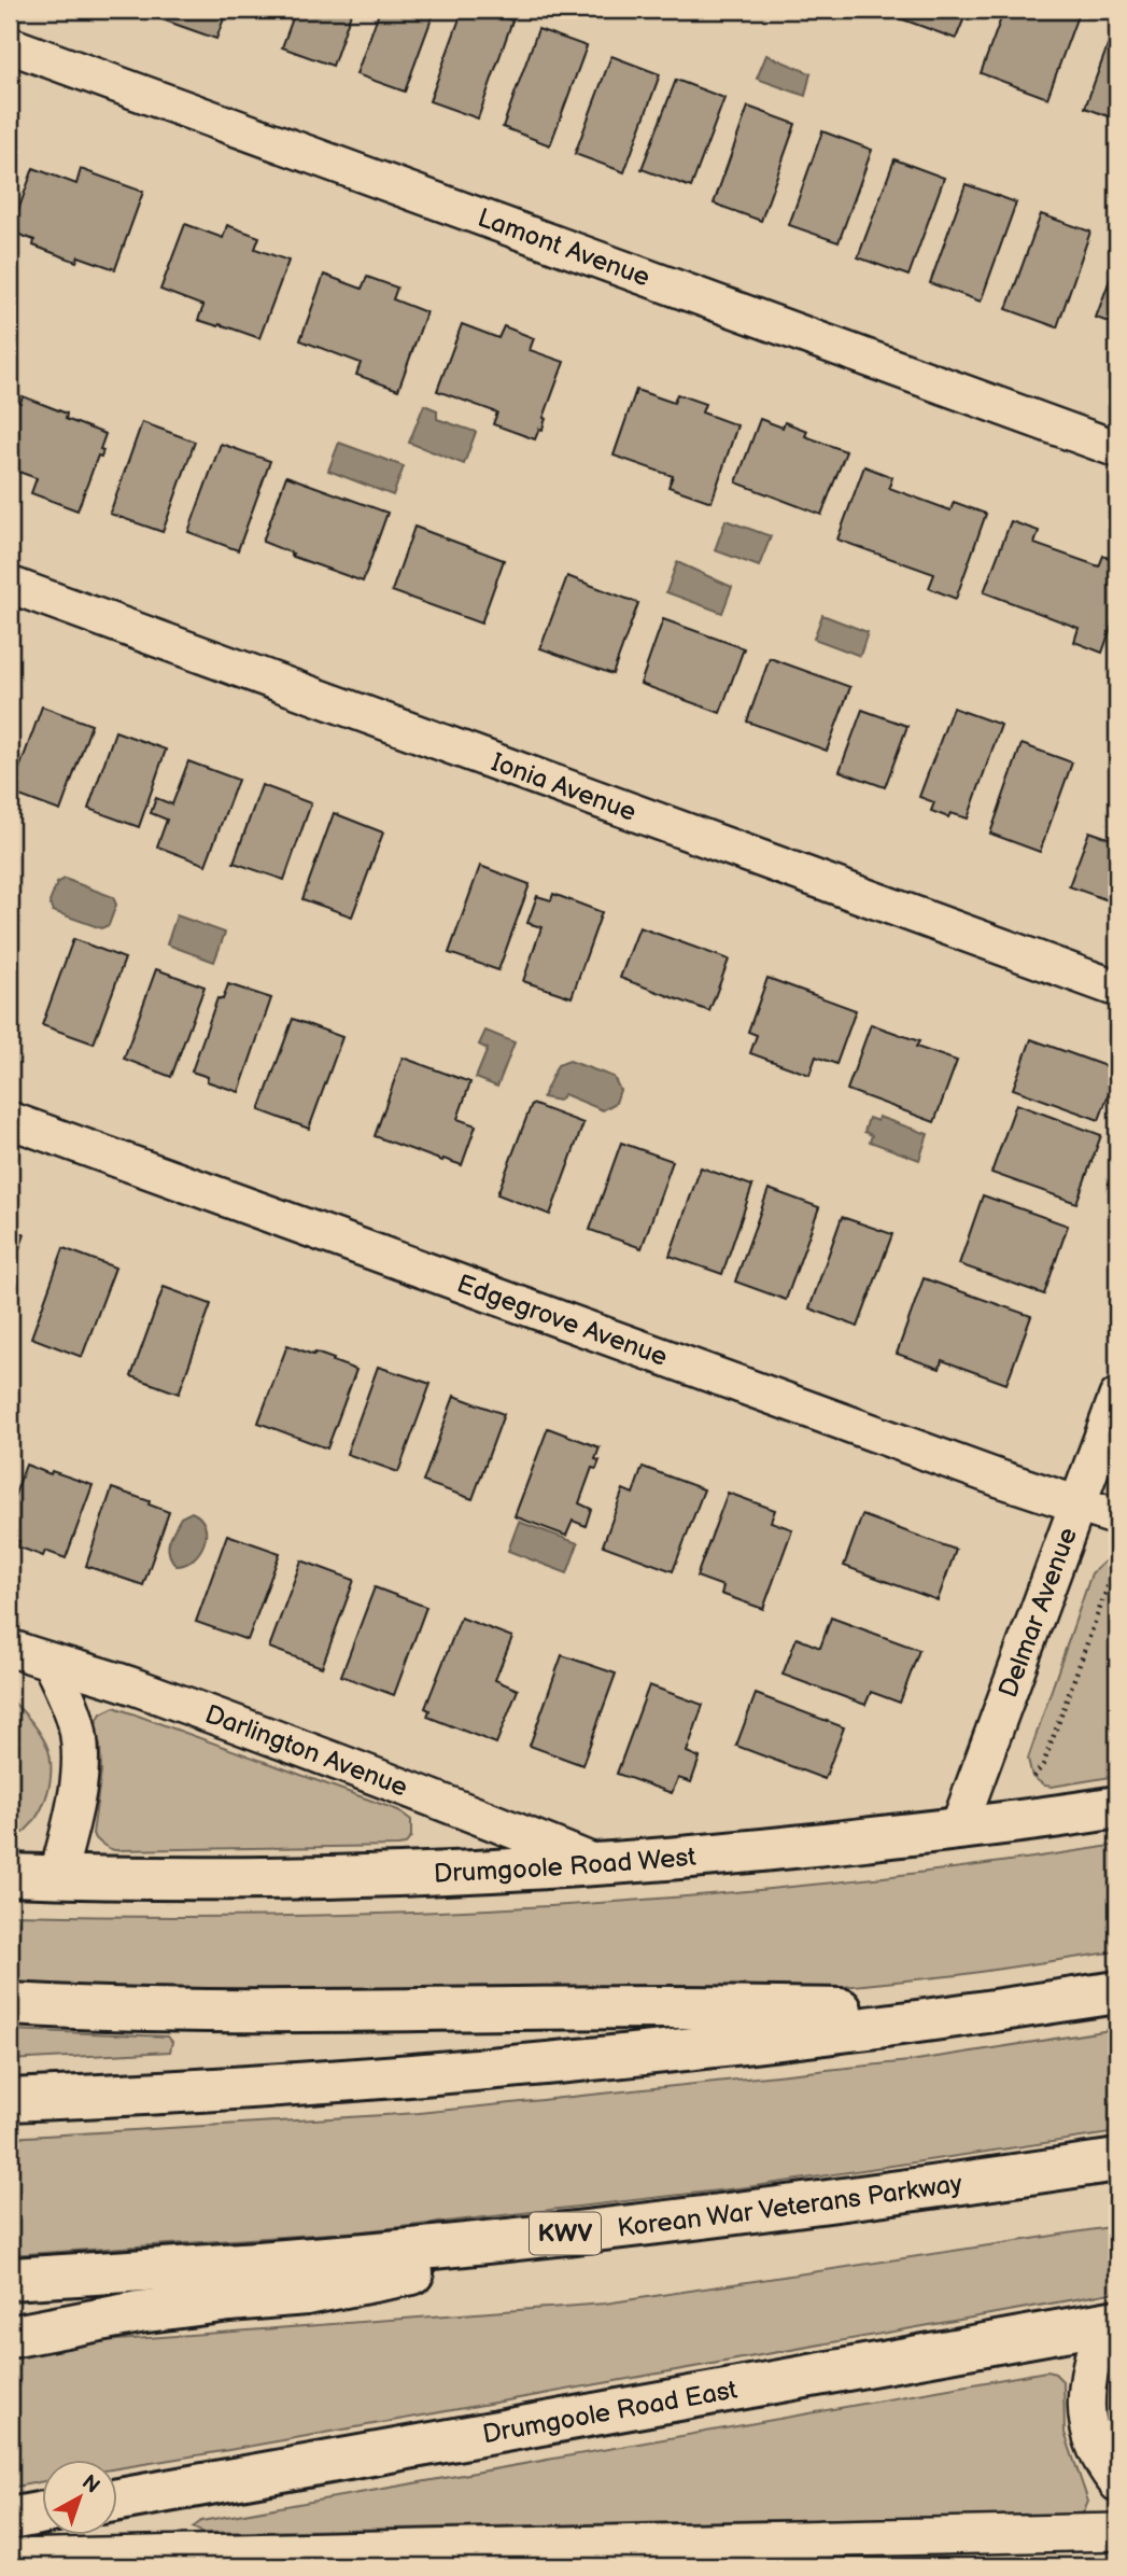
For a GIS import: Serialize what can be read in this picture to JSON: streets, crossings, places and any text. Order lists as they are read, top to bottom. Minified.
{"streets":{"main road":["Drumgoole Road West","Korean War Veterans Parkway","KWV","Drumgoole Road East"],"street":["Lamont Avenue","Ionia Avenue","Edgegrove Avenue","Delmar Avenue","Darlington Avenue"]},"crossings":[["Edgegrove Avenue","Delmar Avenue"],["Delmar Avenue","Drumgoole Road West"],["Darlington Avenue","Drumgoole Road West"]],"north":"top right"}
